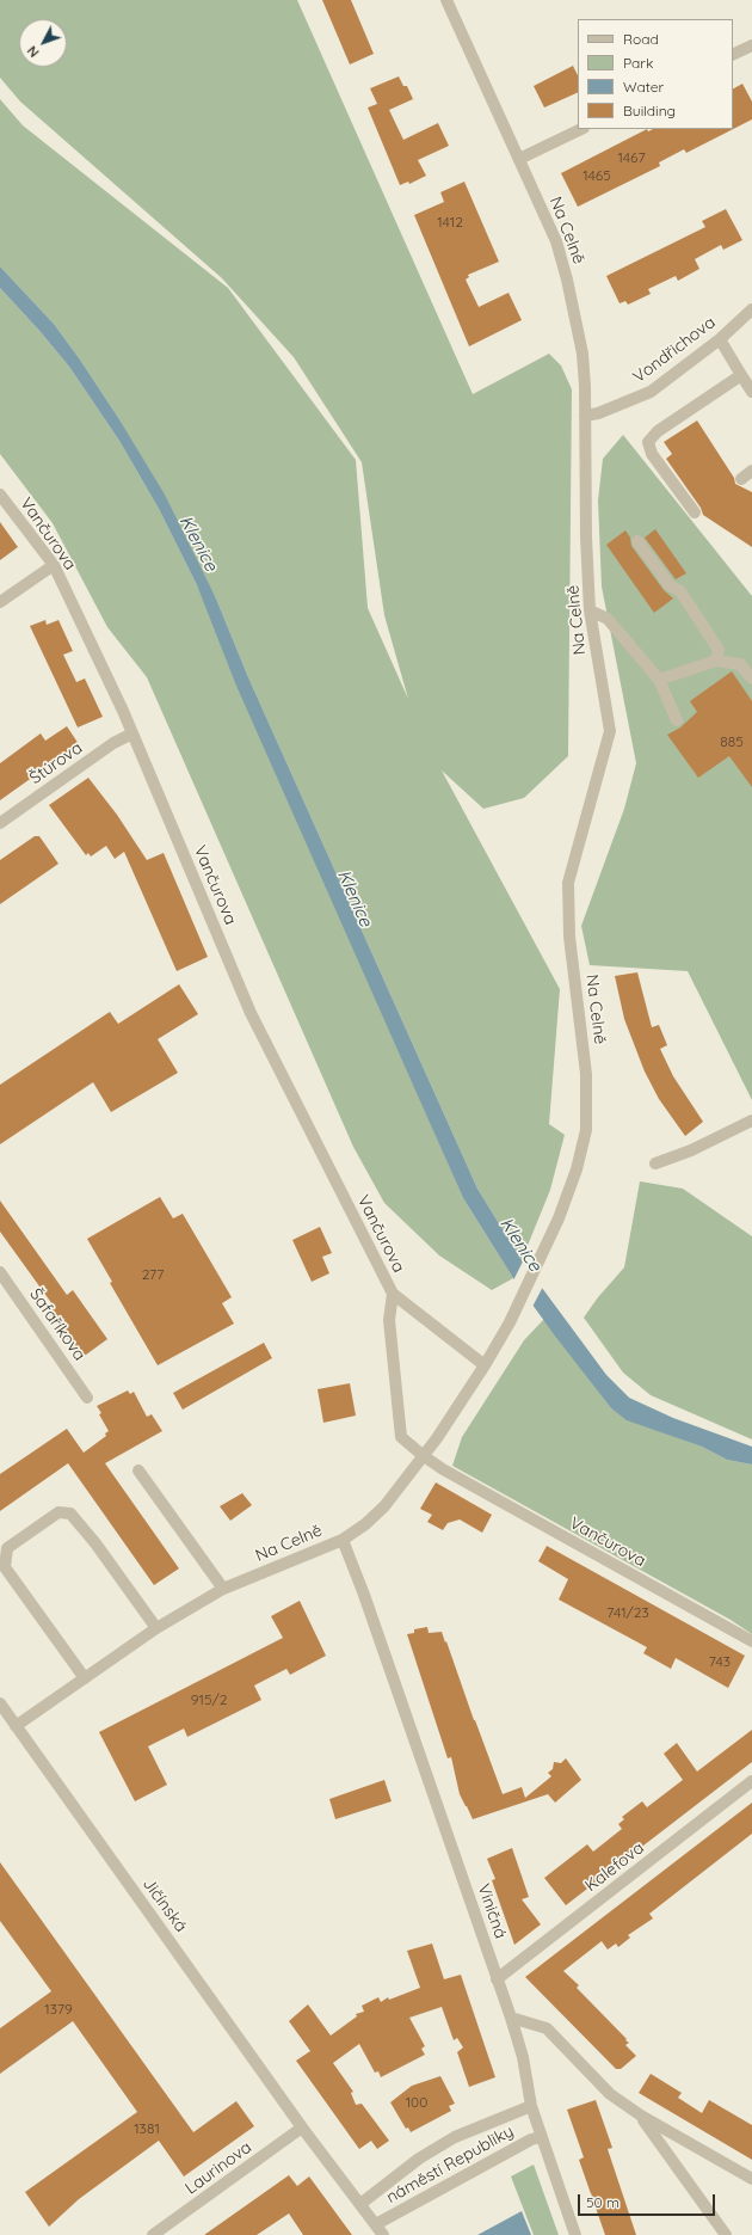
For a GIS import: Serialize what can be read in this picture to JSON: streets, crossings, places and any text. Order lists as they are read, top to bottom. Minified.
{"streets":{"street":["Na Celně","Vondřichova","Vančurova","Štúrova","Šafaříkova","Kalefova","Jičínská","Viničná","náměstí Republiky","Laurinova"]},"crossings":[["Na Celně","Vondřichova"],["Na Celně","Vančurova"],["Na Celně","Jičínská"],["Na Celně","Viničná"],["Vančurova","Štúrova"],["Kalefova","Viničná"],["Jičínská","náměstí Republiky"],["Jičínská","Laurinova"],["Viničná","náměstí Republiky"],["náměstí Republiky","Laurinova"]],"water":["Klenice"],"house_numbers":["1467","1465","1412","885","277","741/23","743","915/2","1379","100","1381"],"legend":["Road","Park","Water","Building"],"scale_bar":"50 m","north":"bottom left"}
